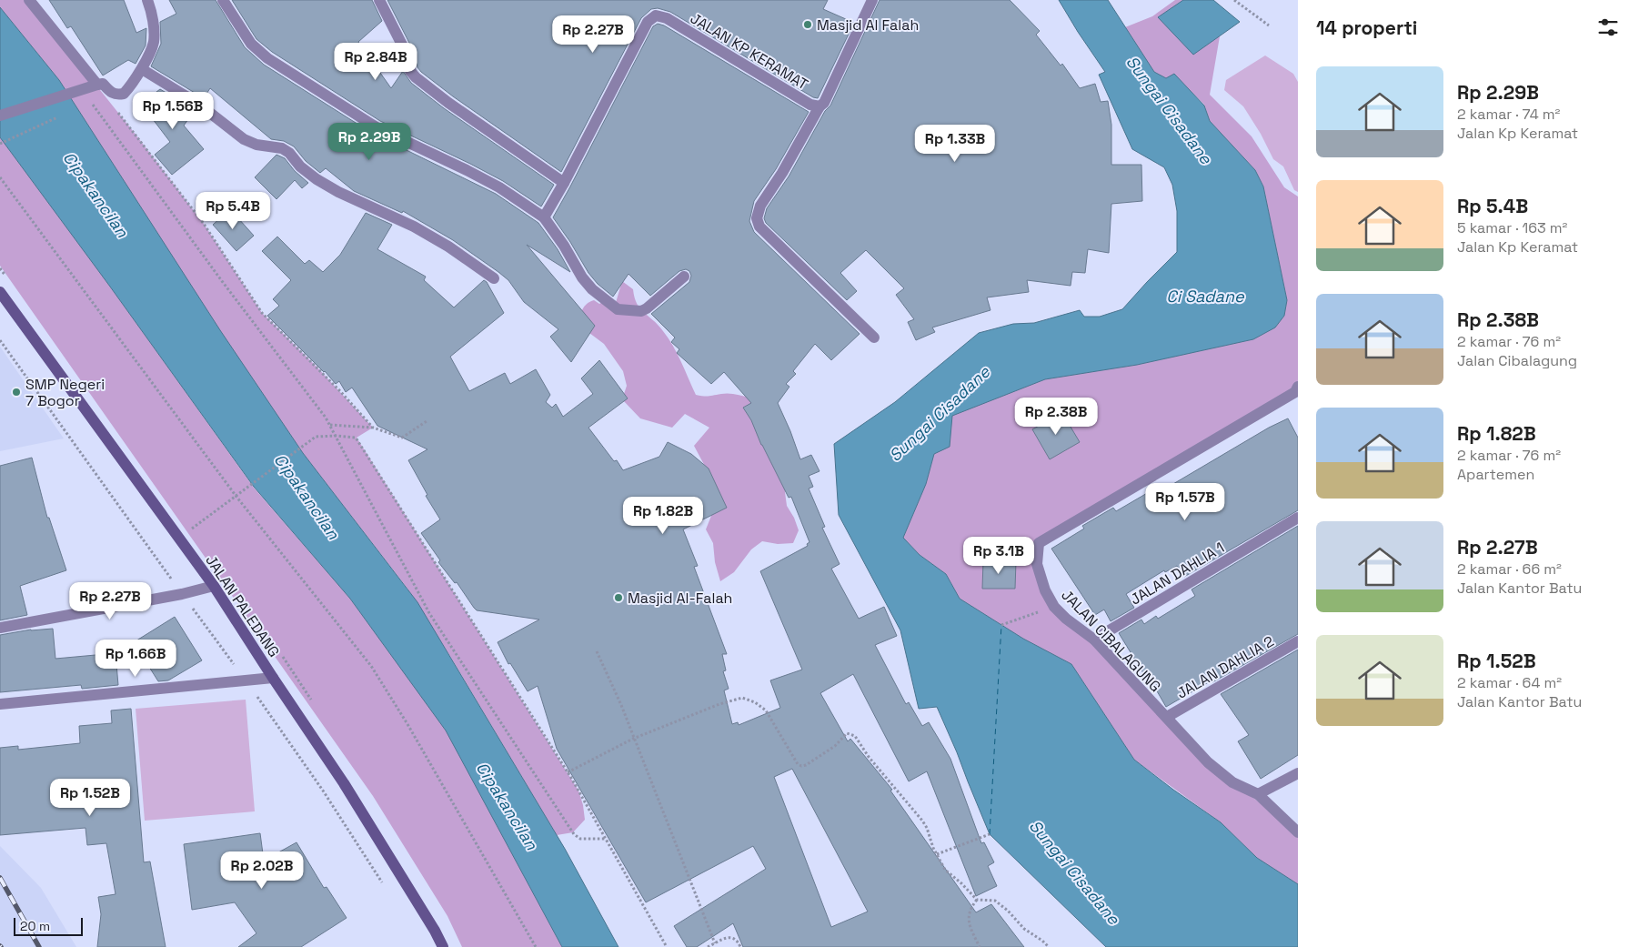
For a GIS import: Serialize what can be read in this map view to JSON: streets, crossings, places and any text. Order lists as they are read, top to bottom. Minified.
{"streets":{"street":["JALAN KP KERAMAT","JALAN DAHLIA 1","JALAN PALEDANG","JALAN CIBALAGUNG","JALAN DAHLIA 2"]},"crossings":[["JALAN DAHLIA 1","JALAN CIBALAGUNG"],["JALAN CIBALAGUNG","JALAN DAHLIA 2"]],"water":["Sungai Cisadane","Cipakancilan","Ci Sadane"],"places":["Masjid Al Falah","SMP Negeri 7 Bogor","Masjid Al-Falah"],"scale_bar":"20 m","page":{"heading":"14 properti","price":["Rp 2.27B","Rp 2.84B","Rp 1.56B","Rp 2.29B","Rp 1.33B","Rp 5.4B","Rp 2.38B","Rp 1.57B","Rp 1.82B","Rp 3.1B","Rp 2.27B","Rp 1.66B","Rp 1.52B","Rp 2.02B"],"list":[{"name":"Rp 2.29B","note":"2 kamar · 74 m² · Jalan Kp Keramat"},{"name":"Rp 5.4B","note":"5 kamar · 163 m² · Jalan Kp Keramat"},{"name":"Rp 2.38B","note":"2 kamar · 76 m² · Jalan Cibalagung"},{"name":"Rp 1.82B","note":"2 kamar · 76 m² · Apartemen"},{"name":"Rp 2.27B","note":"2 kamar · 66 m² · Jalan Kantor Batu"},{"name":"Rp 1.52B","note":"2 kamar · 64 m² · Jalan Kantor Batu"}],"scale":"20 m"}}
